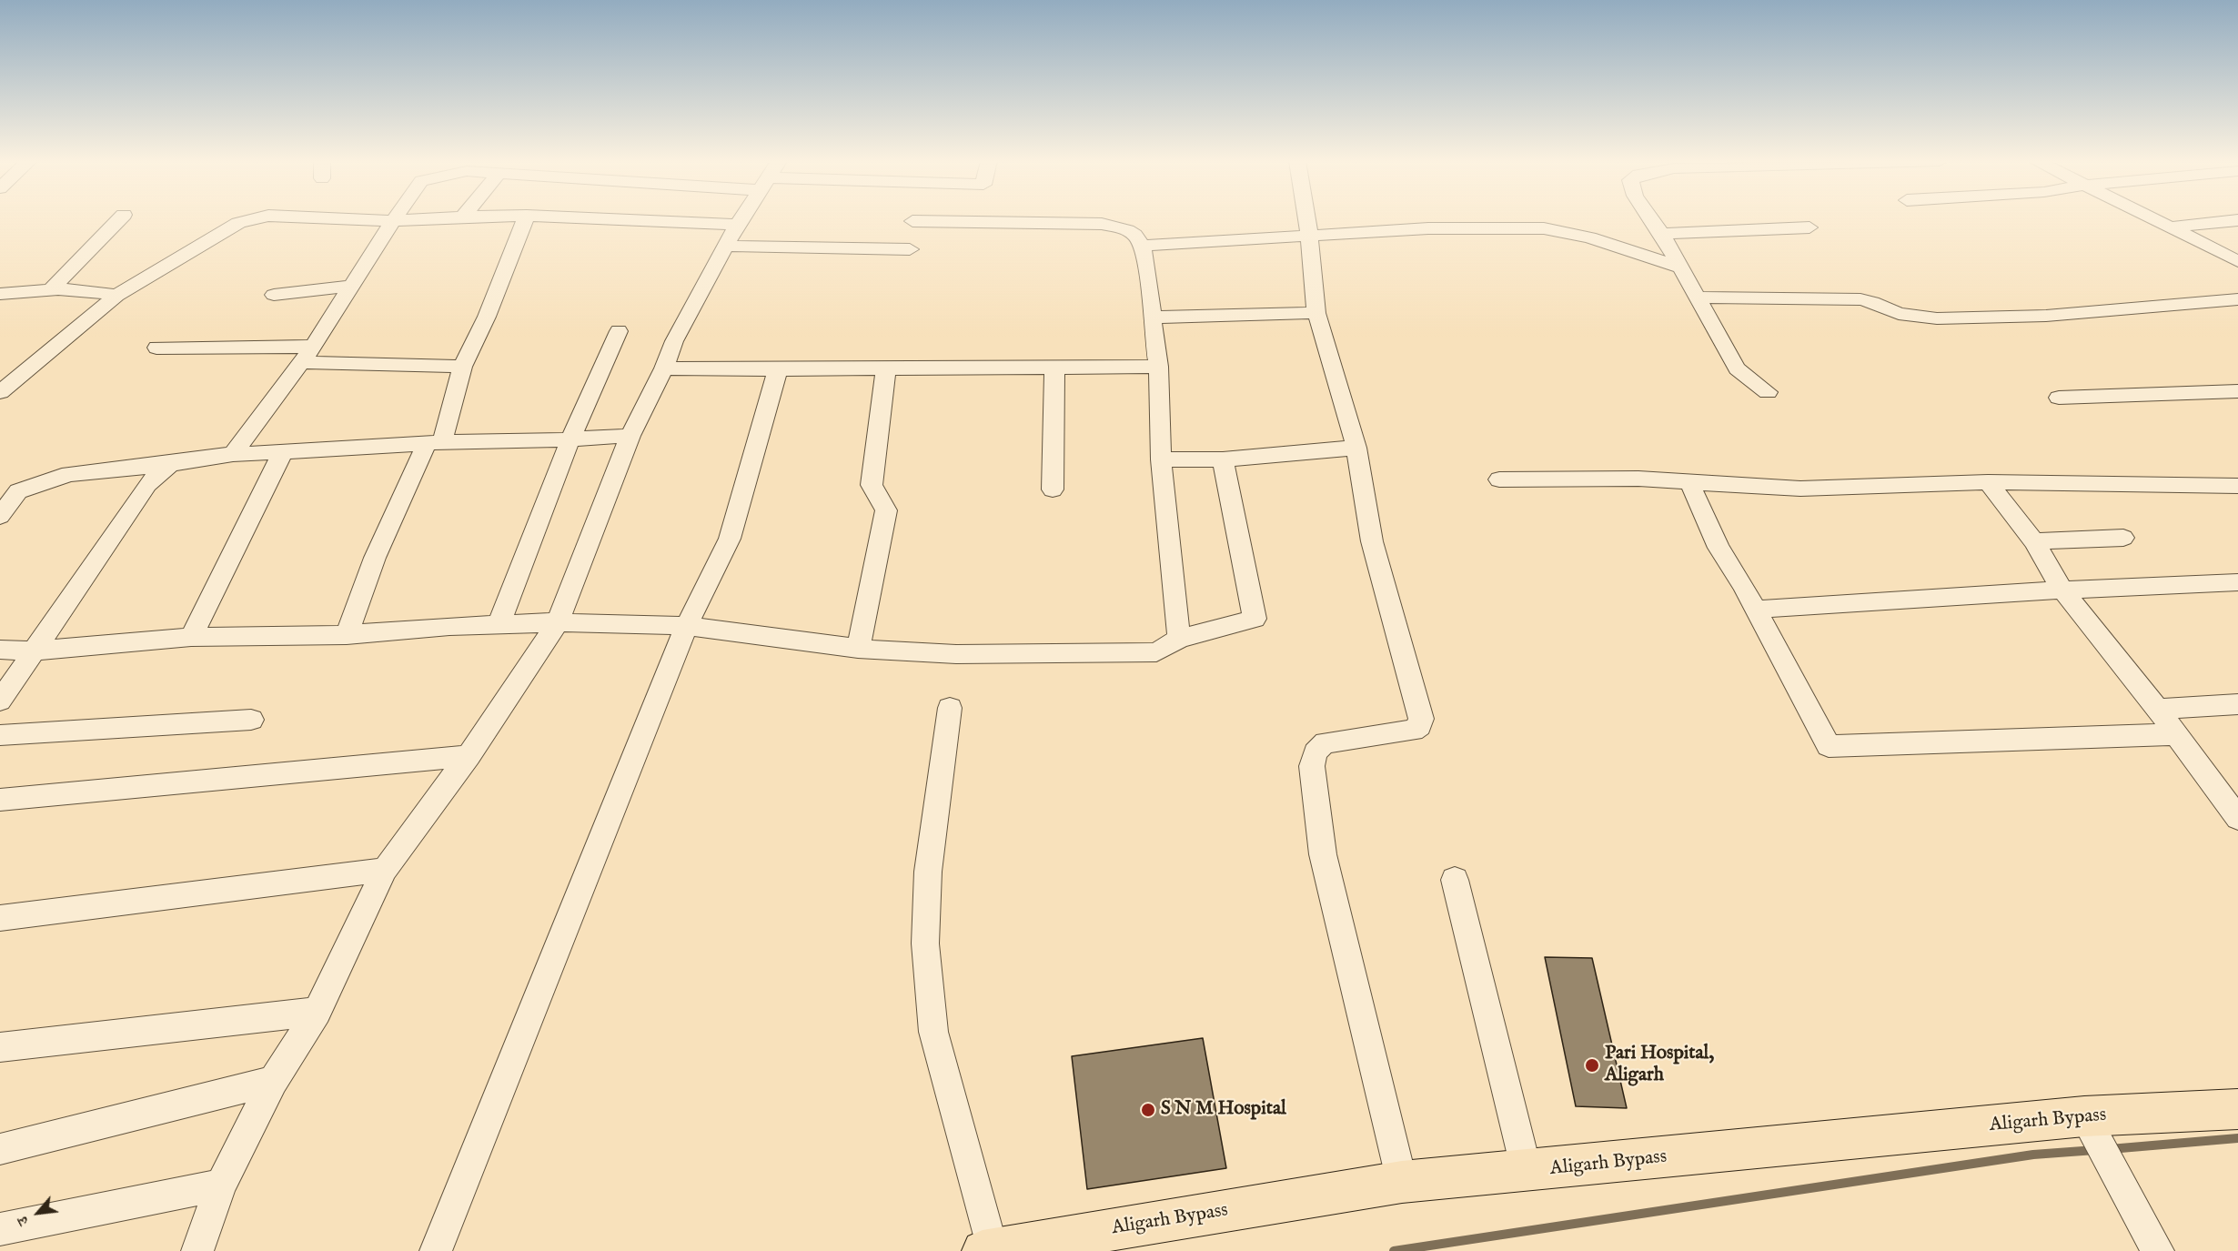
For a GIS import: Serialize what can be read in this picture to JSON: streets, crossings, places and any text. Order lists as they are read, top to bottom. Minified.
{"streets":{"highway":["Aligarh Bypass"]},"places":["Pari Hospital, Aligarh","S N M Hospital"],"north":"bottom left"}
